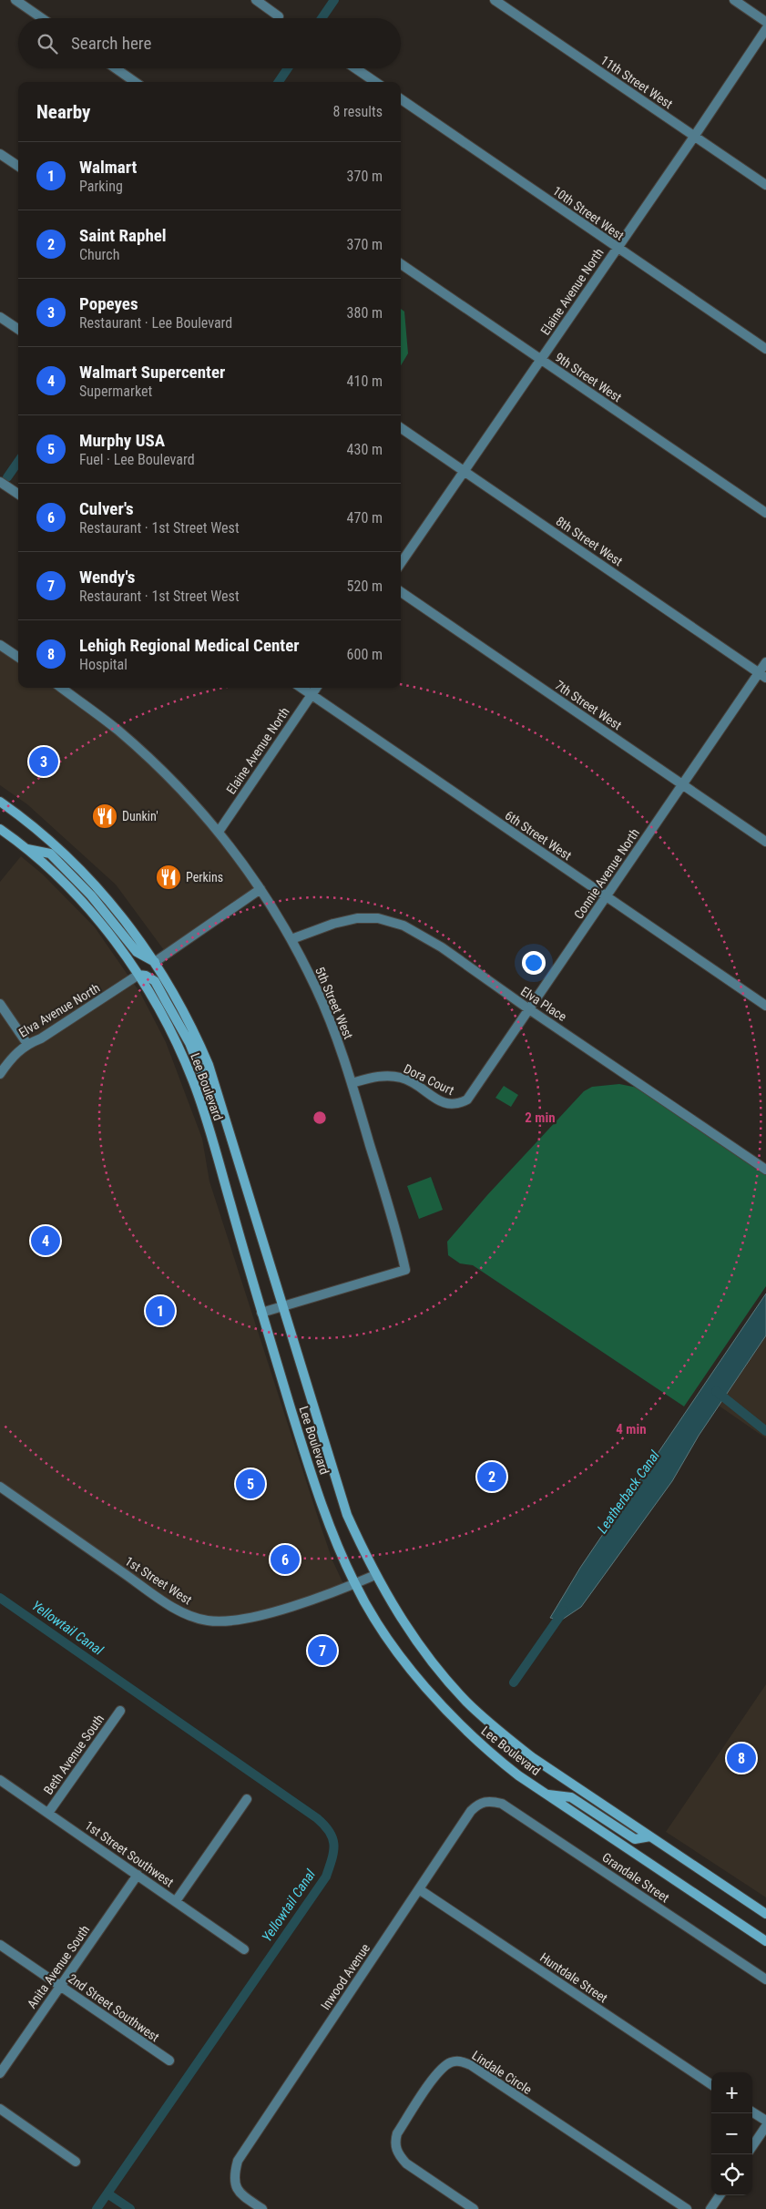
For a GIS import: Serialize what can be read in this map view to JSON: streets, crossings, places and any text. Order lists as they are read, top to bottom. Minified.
{"streets":{"main road":["Lee Boulevard"],"street":["11th Street West","10th Street West","Elaine Avenue North","9th Street West","8th Street West","7th Street West","6th Street West","Connie Avenue North","5th Street West","Elva Place","Elva Avenue North","Dora Court","1st Street West","Beth Avenue South","1st Street Southwest","Grandale Street","Anita Avenue South","Inwood Avenue","Huntdale Street","2nd Street Southwest","Lindale Circle"]},"crossings":[["11th Street West","Elaine Avenue North"],["10th Street West","Elaine Avenue North"],["Elaine Avenue North","9th Street West"],["Elaine Avenue North","8th Street West"],["Elaine Avenue North","6th Street West"],["Elaine Avenue North","5th Street West"],["8th Street West","Connie Avenue North"],["7th Street West","Connie Avenue North"],["6th Street West","Connie Avenue North"],["Connie Avenue North","Elva Place"],["Connie Avenue North","Dora Court"],["5th Street West","Elva Place"],["5th Street West","Dora Court"],["5th Street West","Lee Boulevard"],["Elva Avenue North","Lee Boulevard"],["Lee Boulevard","1st Street West"],["Beth Avenue South","1st Street Southwest"],["1st Street Southwest","Anita Avenue South"],["Grandale Street","Inwood Avenue"],["Anita Avenue South","2nd Street Southwest"],["Inwood Avenue","Huntdale Street"]],"water":["Leatherback Canal","Yellowtail Canal"],"places":{"restaurant":["Dunkin'","Perkins"]},"page":{"search":"Search here","heading":["Nearby","8 results"],"list":[{"mark":"1","name":"Walmart","note":"Parking","value":"370 m"},{"mark":"2","name":"Saint Raphel","note":"Church","value":"370 m"},{"mark":"3","name":"Popeyes","note":"Restaurant · Lee Boulevard","value":"380 m"},{"mark":"4","name":"Walmart Supercenter","note":"Supermarket","value":"410 m"},{"mark":"5","name":"Murphy USA","note":"Fuel · Lee Boulevard","value":"430 m"},{"mark":"6","name":"Culver's","note":"Restaurant · 1st Street West","value":"470 m"},{"mark":"7","name":"Wendy's","note":"Restaurant · 1st Street West","value":"520 m"},{"mark":"8","name":"Lehigh Regional Medical Center","note":"Hospital","value":"600 m"}],"pins":["3","4","1","2","5","6","7","8"],"map_buttons":["+","−"]},"rings":["2 min","4 min"]}
